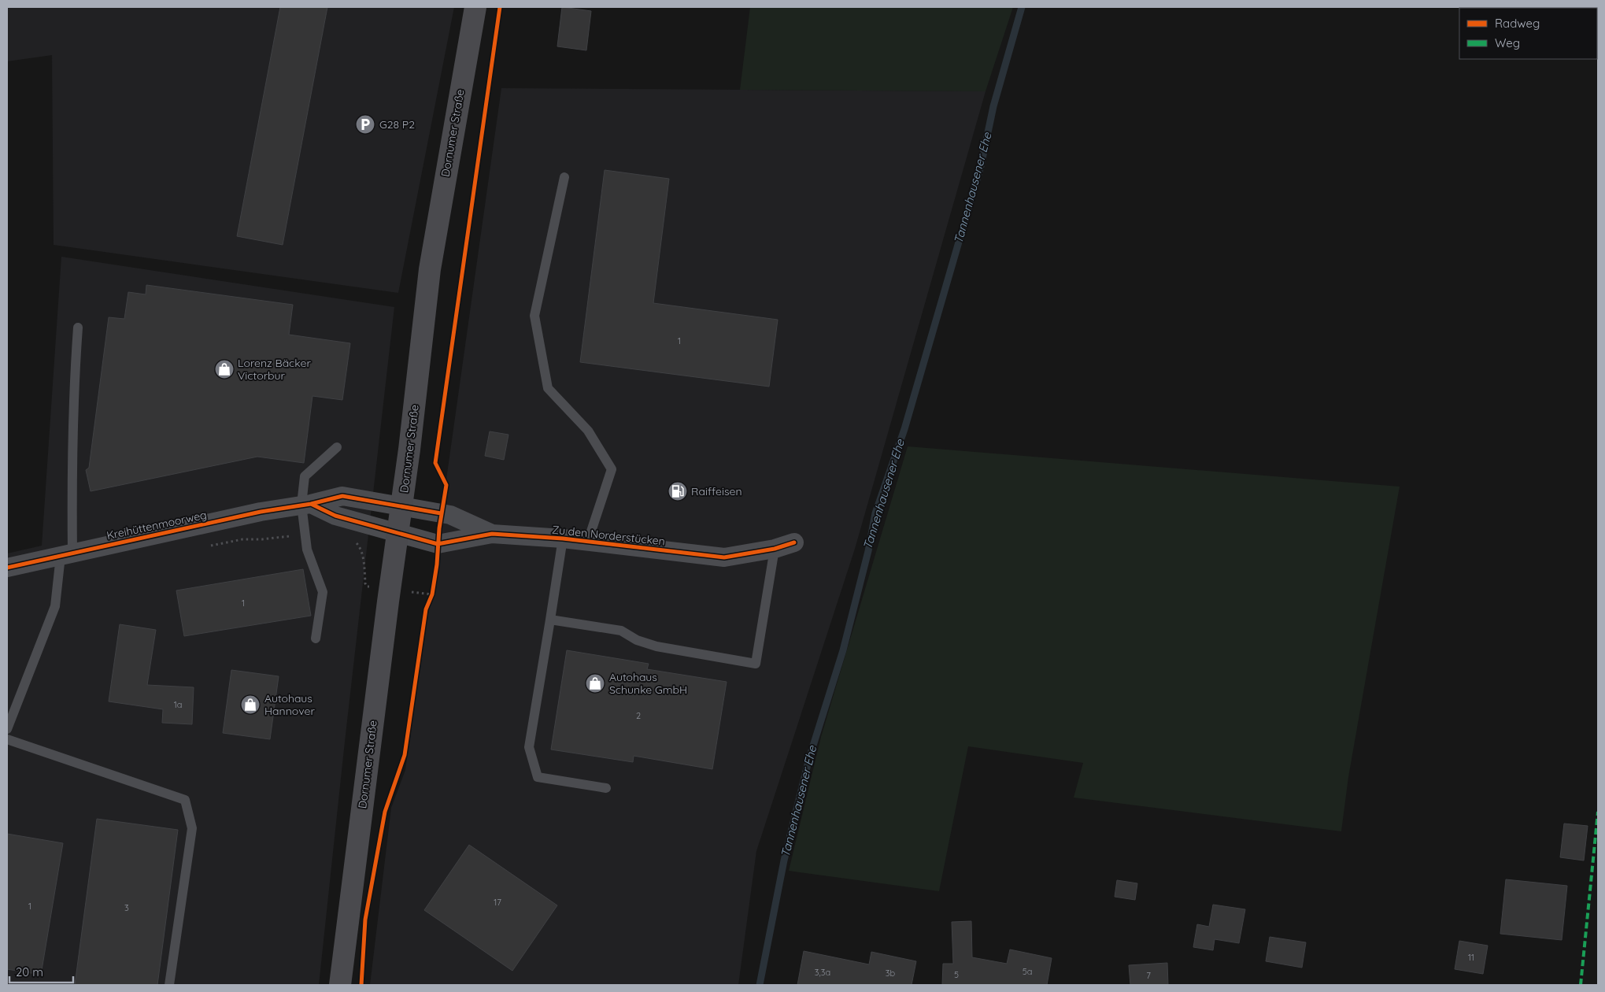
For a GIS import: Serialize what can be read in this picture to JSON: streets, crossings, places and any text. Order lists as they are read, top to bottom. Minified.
{"streets":{"main road":["Dornumer Straße"],"street":["Kreihüttenmoorweg","Zu den Norderstücken"]},"crossings":[["Dornumer Straße","Kreihüttenmoorweg"],["Dornumer Straße","Zu den Norderstücken"],["Kreihüttenmoorweg","Zu den Norderstücken"]],"water":["Tannenhausener Ehe"],"places":{"parking":["G28 P2"],"shop":["Lorenz Bäcker Victorbur","Autohaus Schunke GmbH","Autohaus Hannover"],"fuel station":["Raiffeisen"]},"house_numbers":["1","1","1a","2","17","1","3","11","5a","3,3a","3b","5","7"],"legend":["Radweg","Weg"],"scale_bar":"20 m"}
